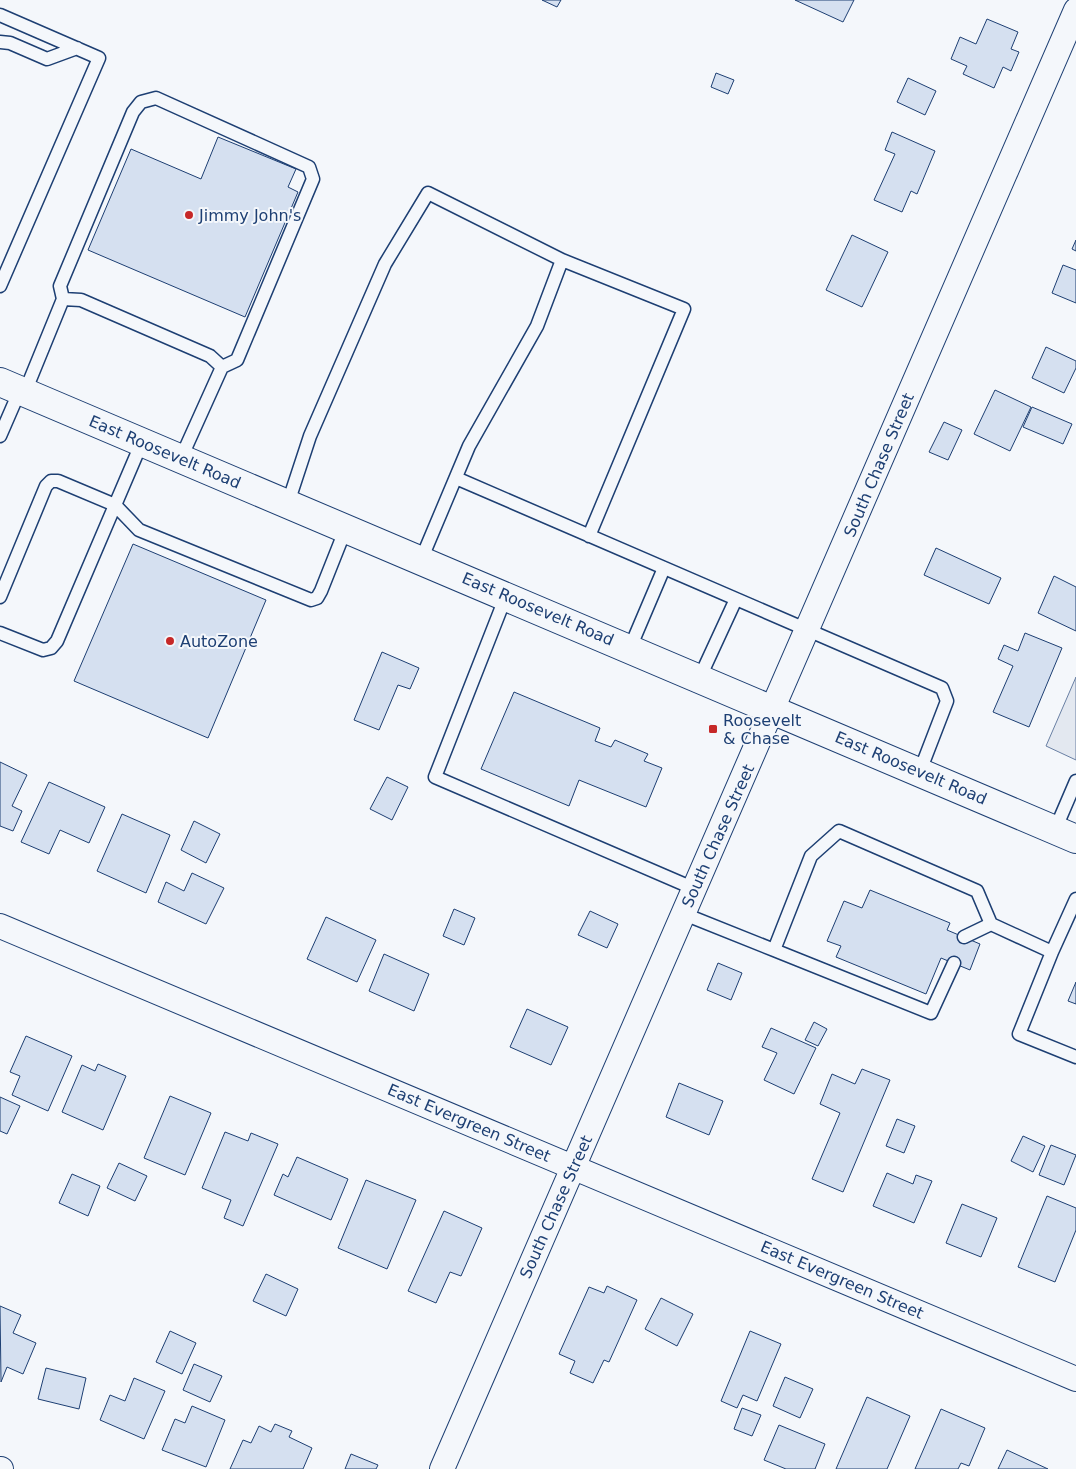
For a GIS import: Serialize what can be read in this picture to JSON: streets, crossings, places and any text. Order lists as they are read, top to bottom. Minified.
{"streets":{"main road":["East Roosevelt Road"],"street":["South Chase Street","East Evergreen Street"]},"crossings":[["East Roosevelt Road","South Chase Street"],["South Chase Street","East Evergreen Street"]],"places":{"other":["Jimmy John's","AutoZone"],"transit":["Roosevelt & Chase"]}}
